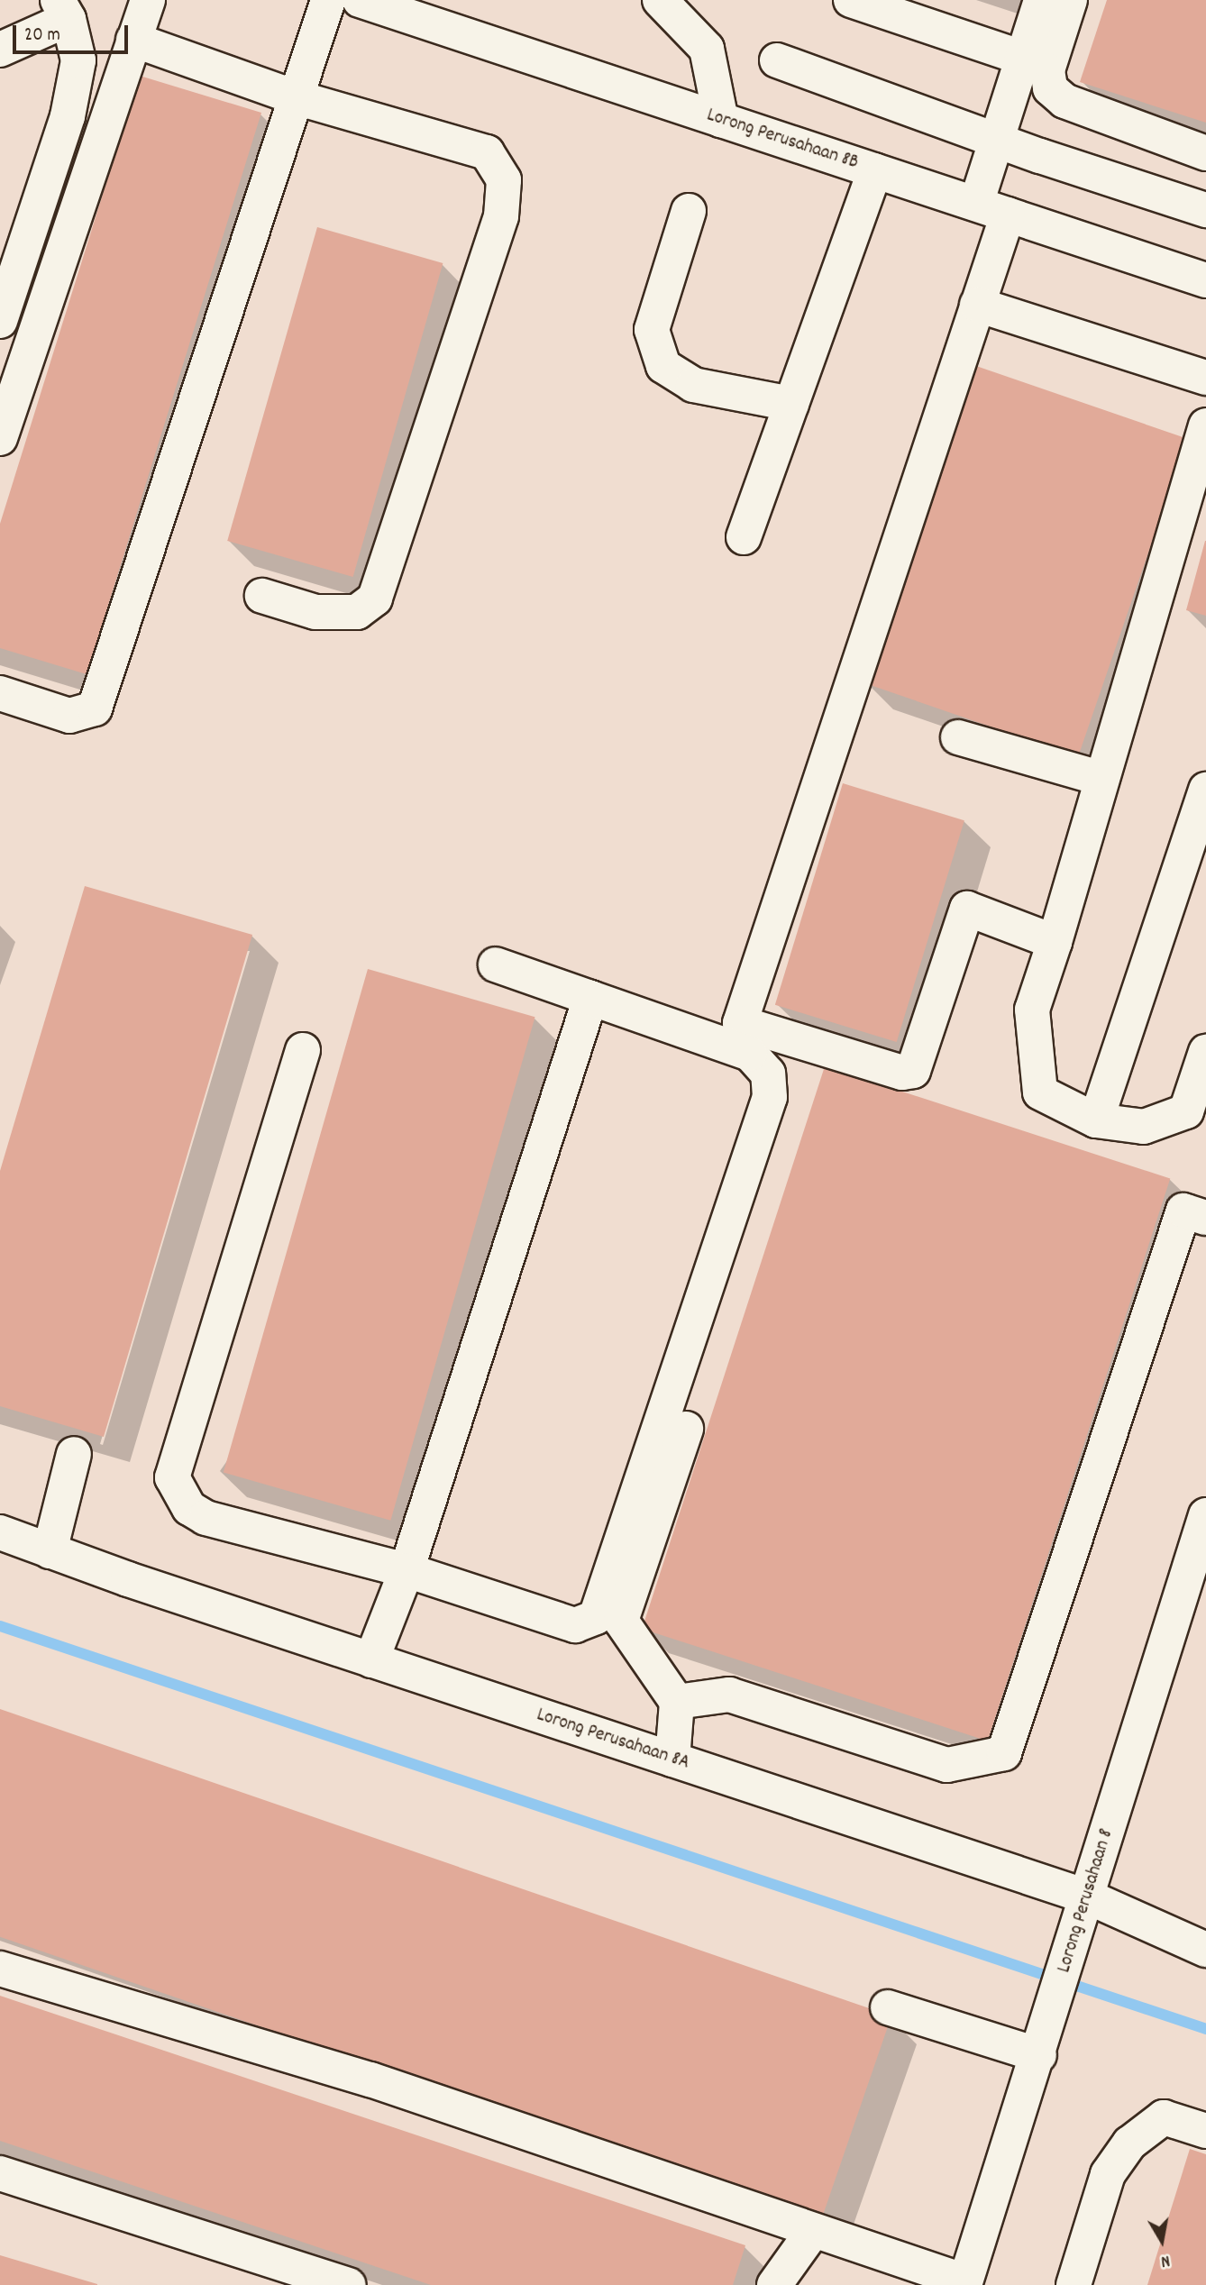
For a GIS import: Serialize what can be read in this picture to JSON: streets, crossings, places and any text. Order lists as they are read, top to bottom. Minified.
{"streets":{"street":["Lorong Perusahaan 8B","Lorong Perusahaan 8A","Lorong Perusahaan 8"]},"crossings":[["Lorong Perusahaan 8A","Lorong Perusahaan 8"]],"scale_bar":"20 m","north":"bottom"}
